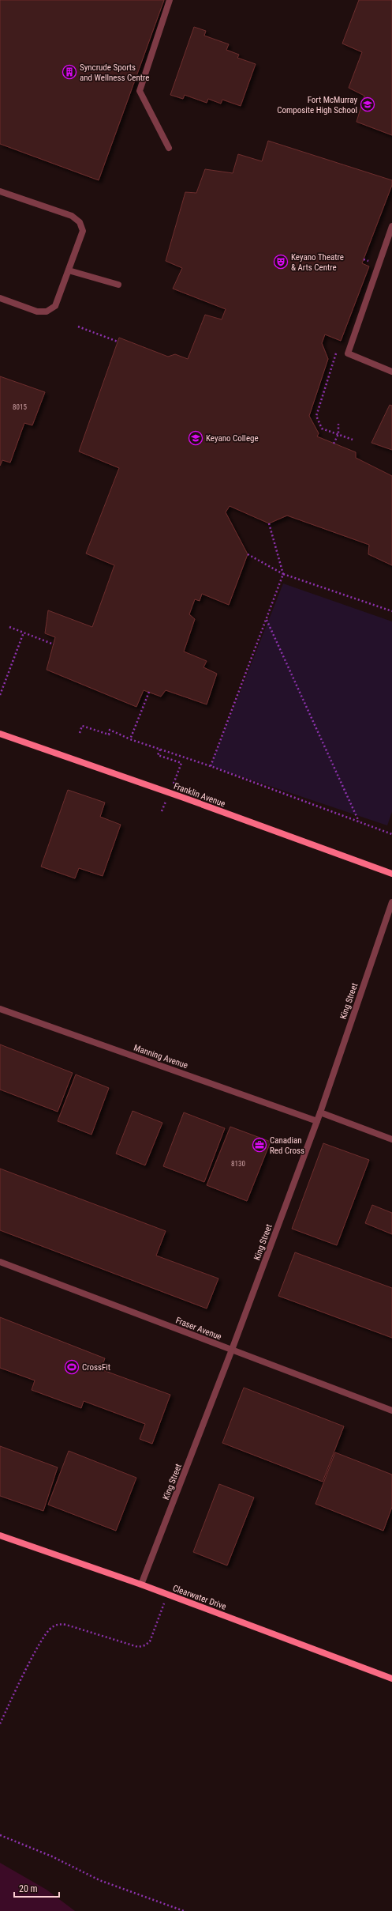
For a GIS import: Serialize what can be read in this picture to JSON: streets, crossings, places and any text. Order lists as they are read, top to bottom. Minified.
{"streets":{"main road":["Franklin Avenue","Clearwater Drive"],"street":["King Street","Manning Avenue","Fraser Avenue"]},"crossings":[["King Street","Manning Avenue"],["King Street","Fraser Avenue"],["King Street","Clearwater Drive"]],"places":{"building":["Syncrude Sports and Wellness Centre"],"school or university":["Fort McMurray Composite High School","Keyano College"],"theatre":["Keyano Theatre & Arts Centre"],"office":["Canadian Red Cross"],"sports":["CrossFit"]},"house_numbers":["8015","8130"],"scale_bar":"20 m"}
